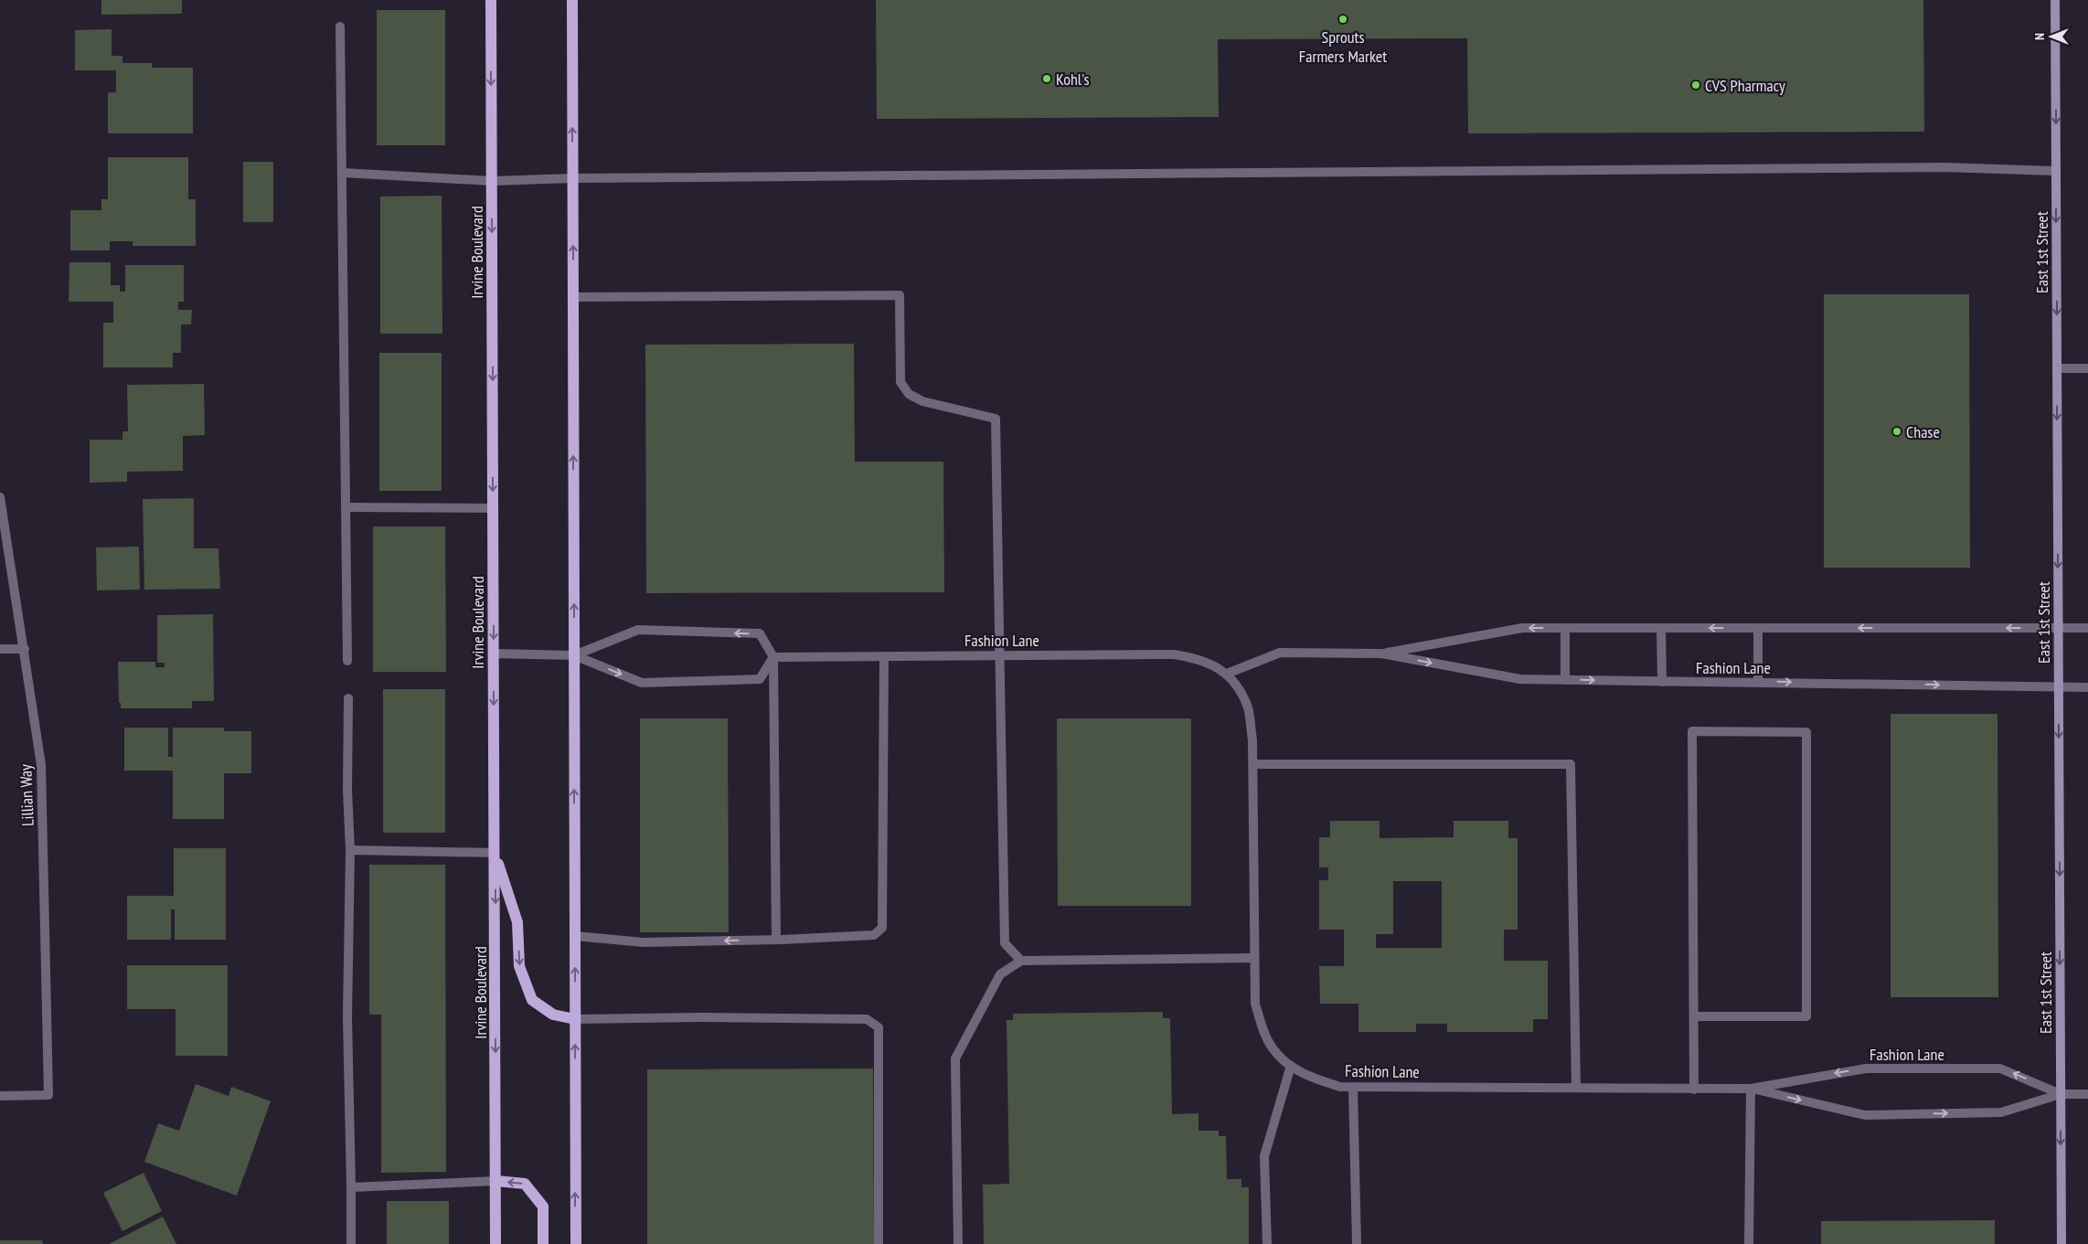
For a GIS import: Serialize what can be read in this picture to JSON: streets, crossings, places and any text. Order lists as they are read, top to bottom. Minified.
{"streets":{"main road":["Irvine Boulevard","East 1st Street"],"street":["Fashion Lane","Lillian Way"]},"crossings":[["East 1st Street","Fashion Lane"]],"one_way":["East 1st Street"],"places":["Sprouts Farmers Market","Kohl's","CVS Pharmacy","Chase"],"north":"left"}
